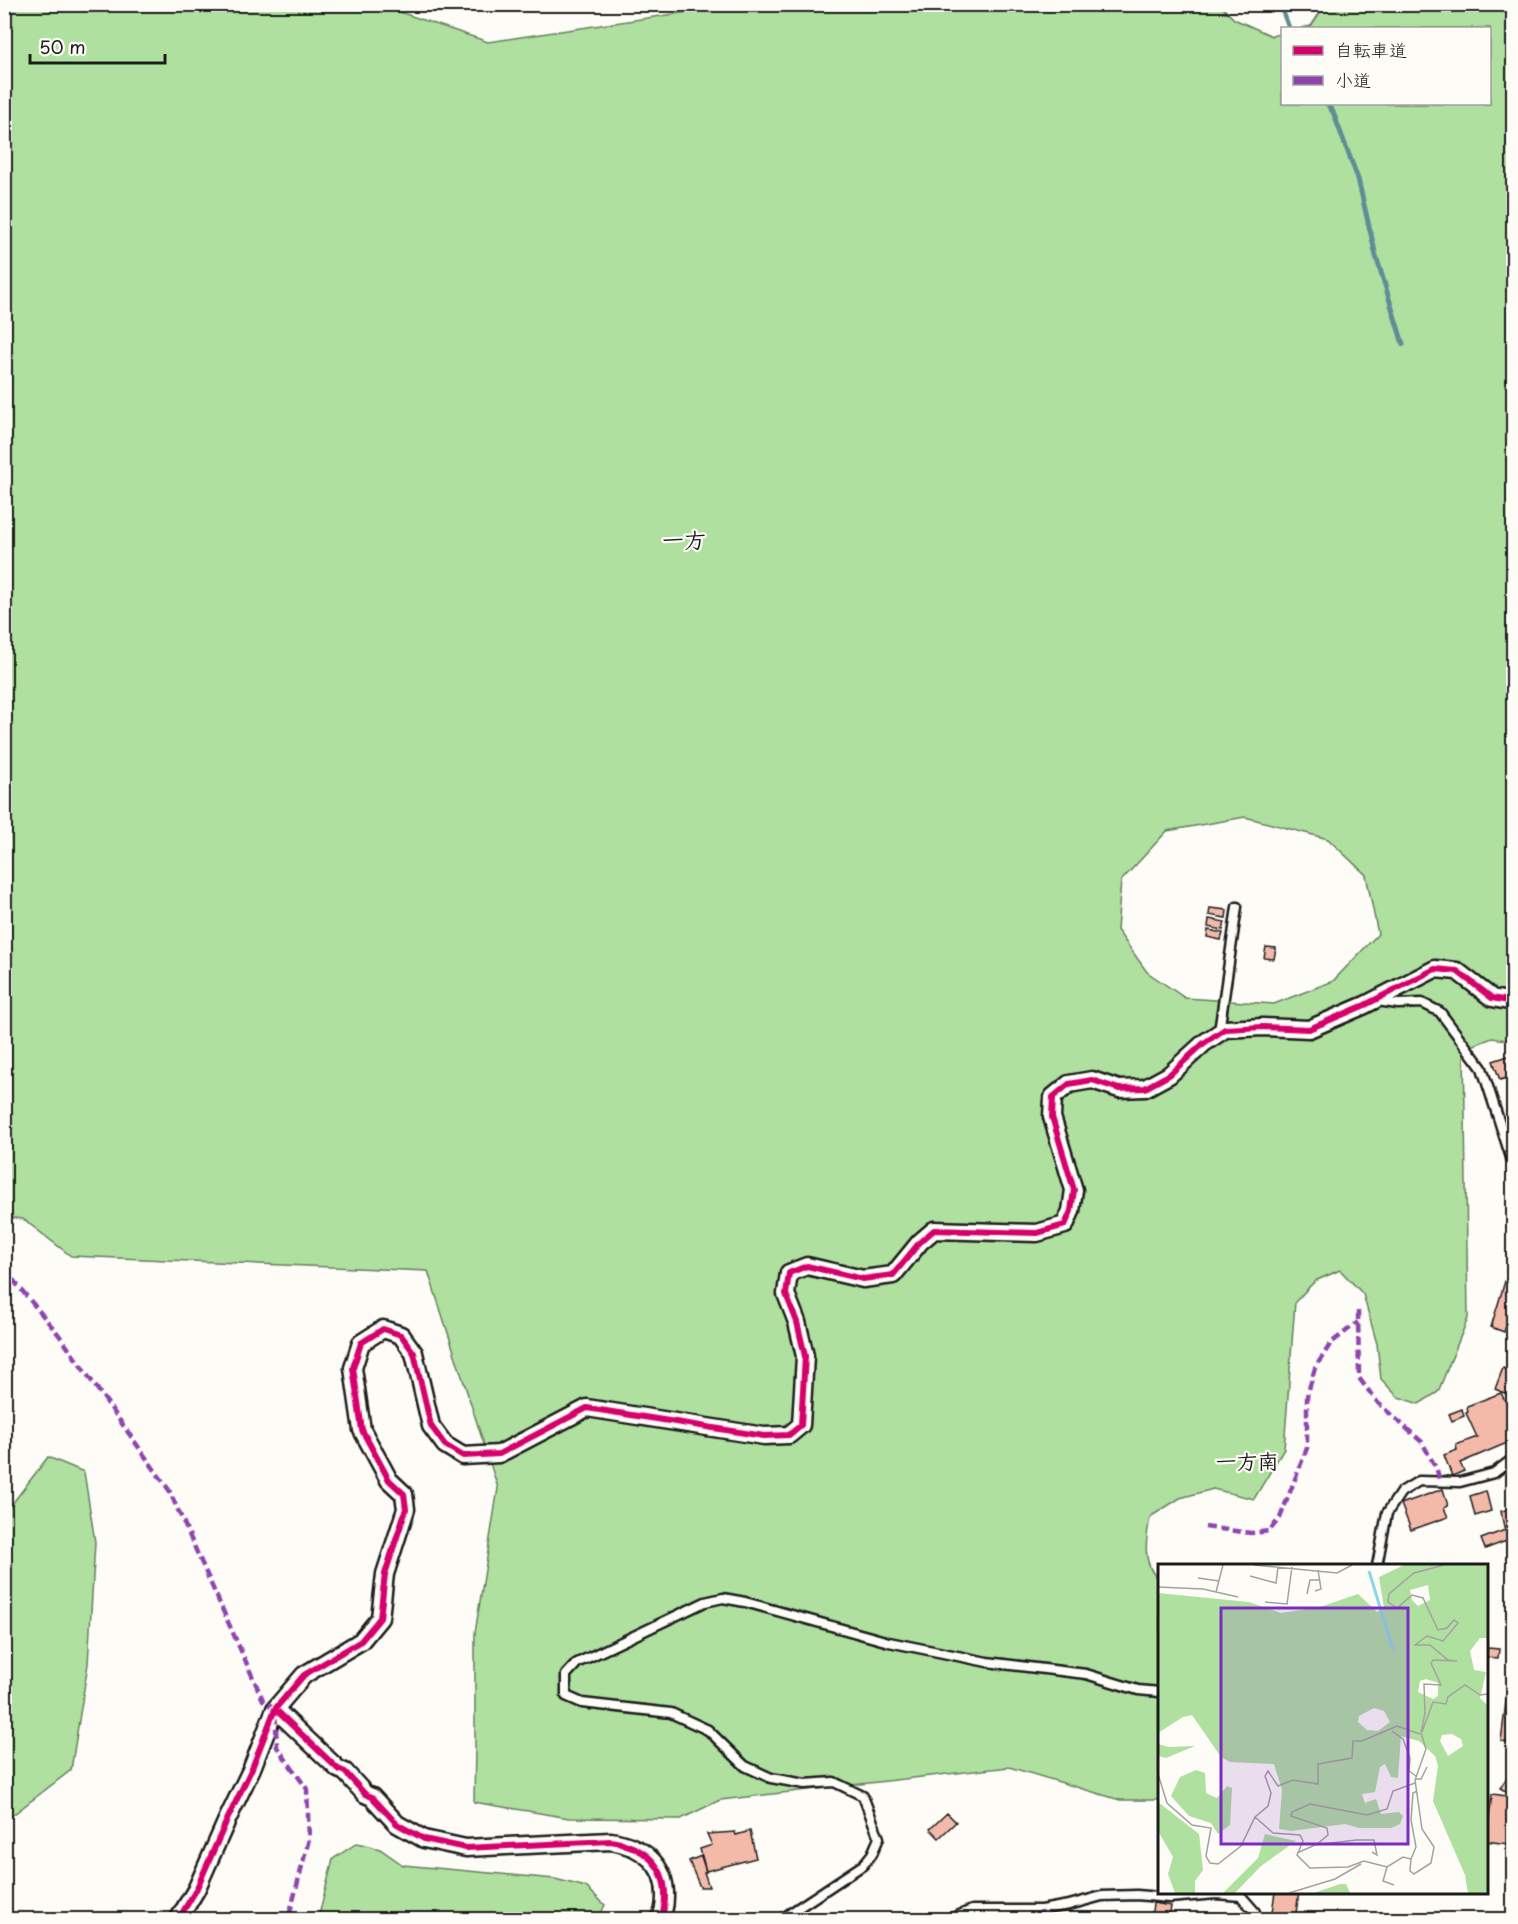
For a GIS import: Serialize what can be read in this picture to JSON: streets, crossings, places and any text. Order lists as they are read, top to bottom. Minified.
{"districts":["一方","一方南"],"legend":["自転車道","小道"],"scale_bar":"50 m"}
